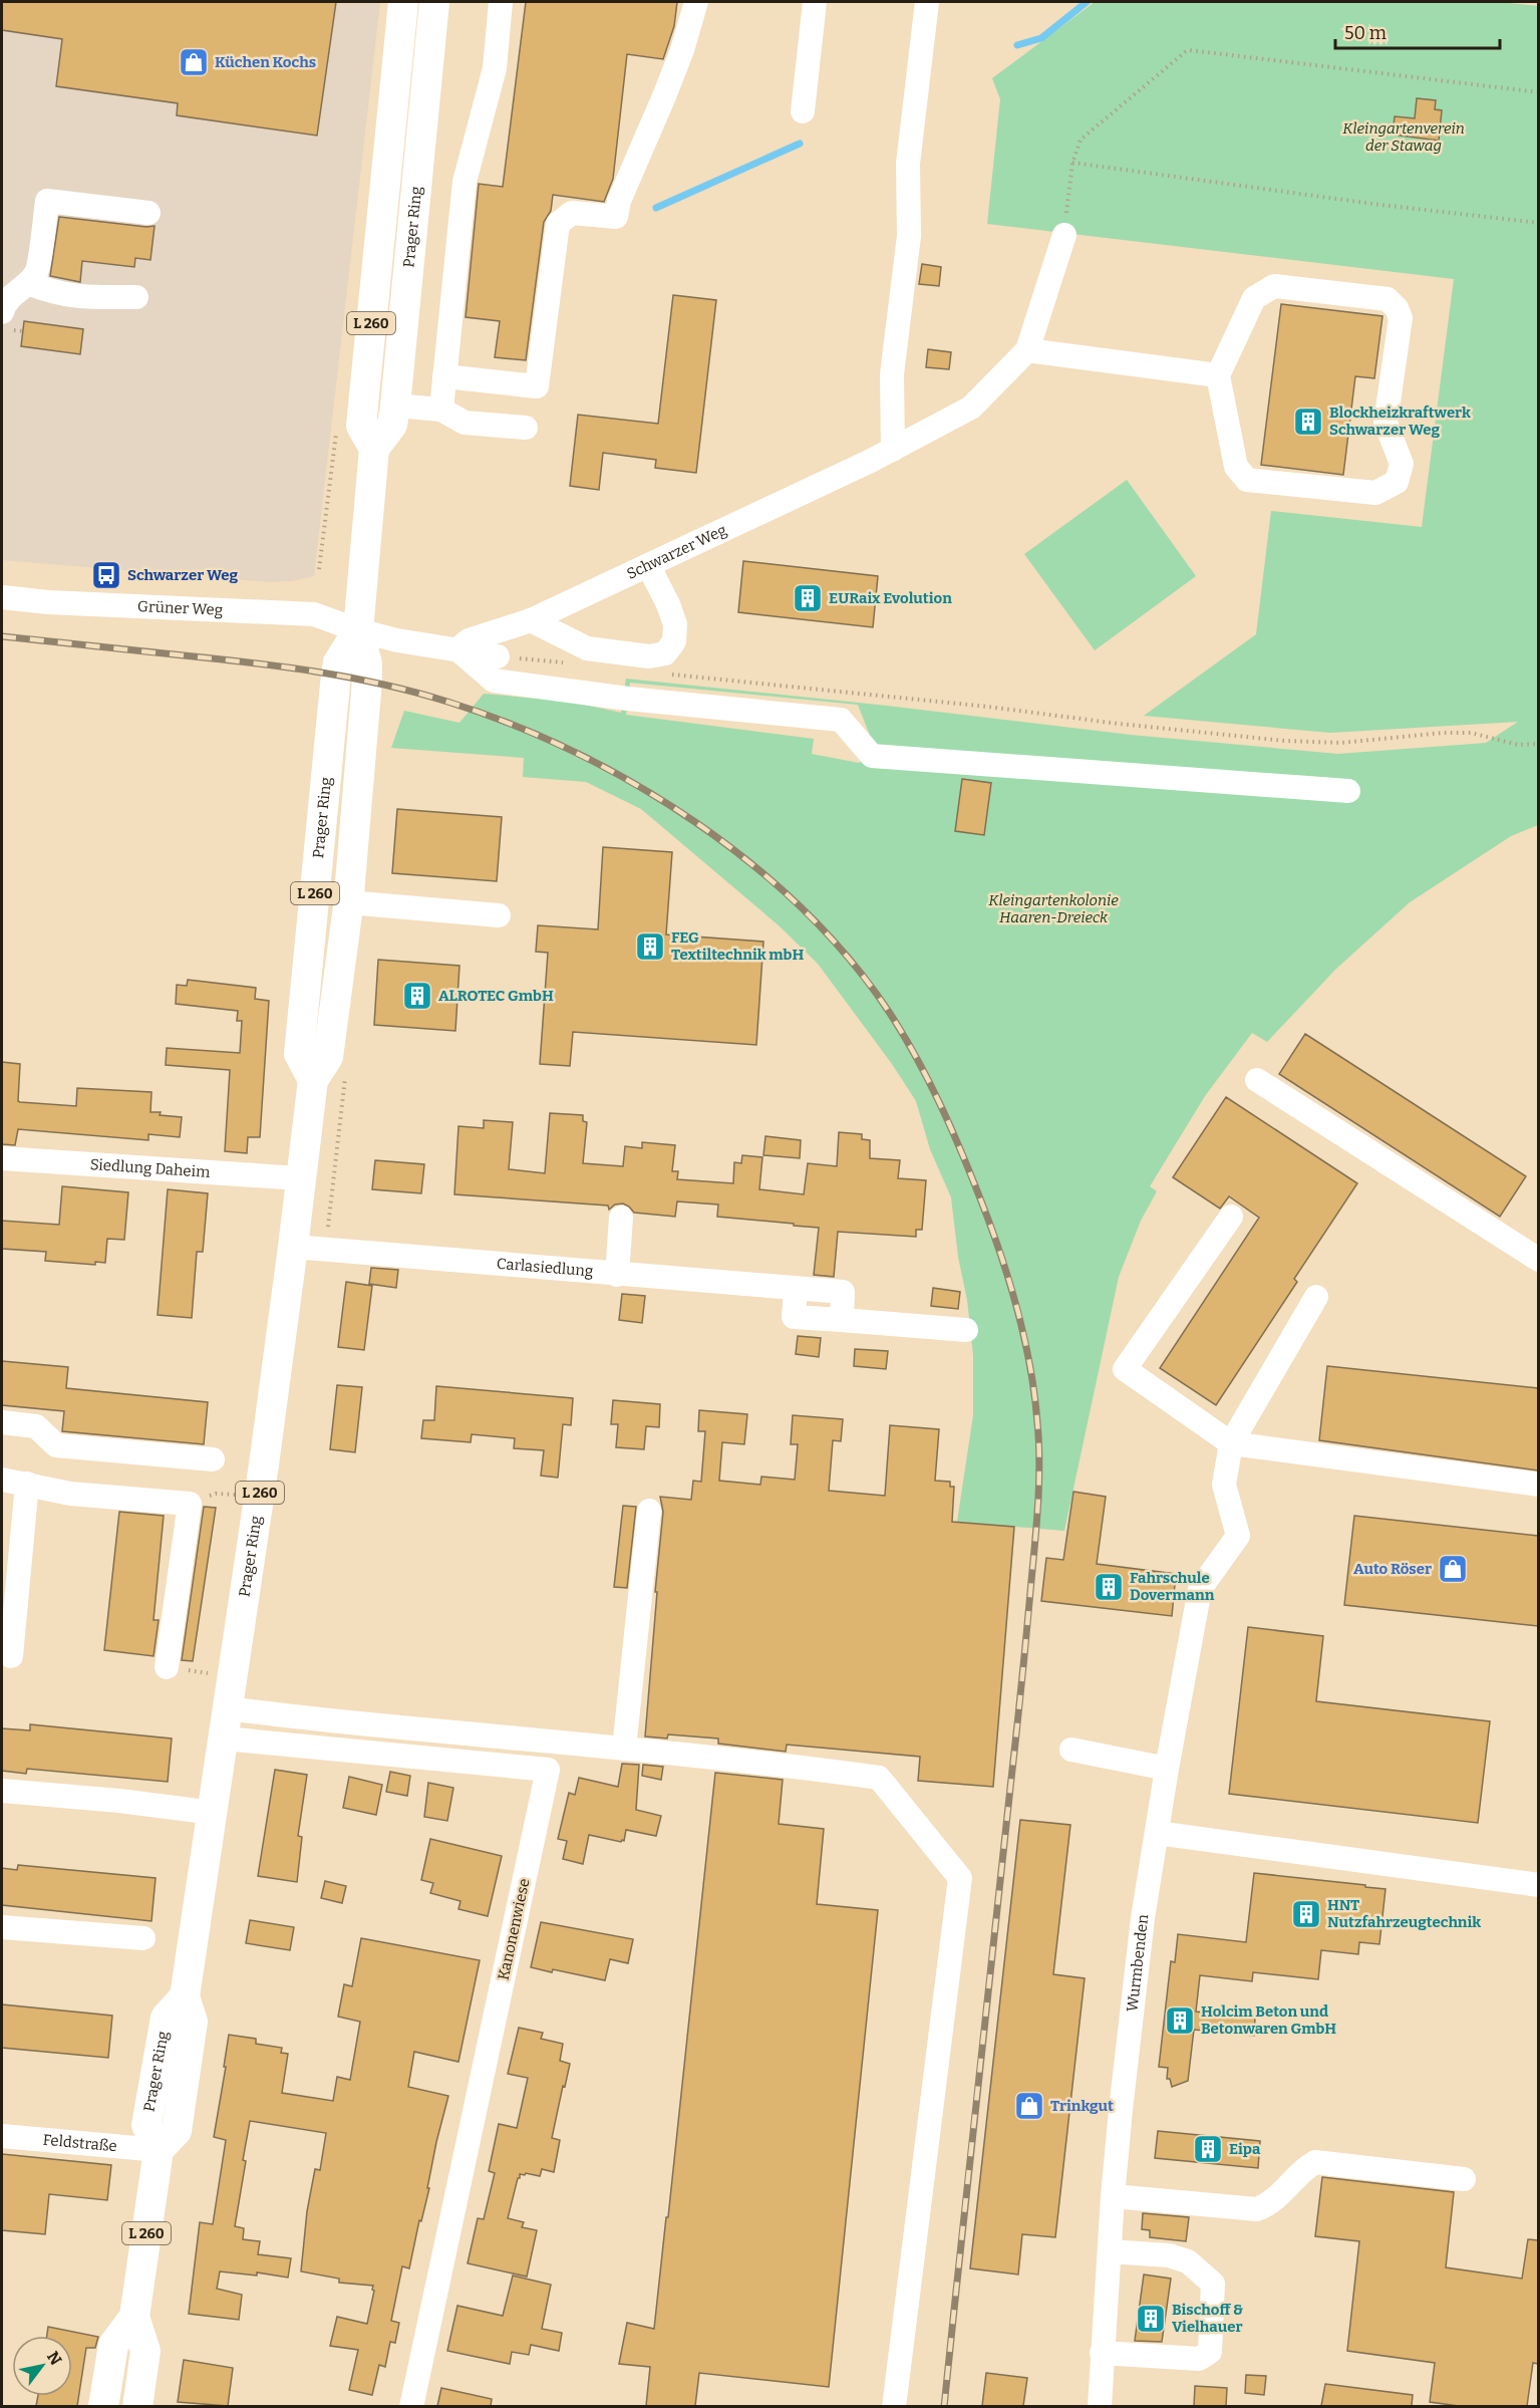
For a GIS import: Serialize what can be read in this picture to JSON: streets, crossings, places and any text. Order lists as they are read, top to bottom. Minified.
{"streets":{"main road":["Prager Ring","L 260"],"street":["Schwarzer Weg","Grüner Weg","Siedlung Daheim","Carlasiedlung","Kanonenwiese","Wurmbenden","Feldstraße"]},"crossings":[["Prager Ring","L 260"],["Prager Ring","Grüner Weg"],["Prager Ring","Siedlung Daheim"],["Prager Ring","Carlasiedlung"],["Prager Ring","Kanonenwiese"],["Prager Ring","Feldstraße"],["L 260","Feldstraße"]],"parks":["Kleingartenverein der Stawag","Kleingartenkolonie Haaren-Dreieck"],"places":{"shop":["Küchen Kochs","Auto Röser","Trinkgut"],"building":["Blockheizkraftwerk Schwarzer Weg","EURaix Evolution","FEG Textiltechnik mbH","ALROTEC GmbH","Fahrschule Dovermann","HNT Nutzfahrzeugtechnik","Holcim Beton und Betonwaren GmbH","Eipa","Bischoff & Vielhauer"],"bus stop":["Schwarzer Weg"]},"scale_bar":"50 m","north":"top right"}
